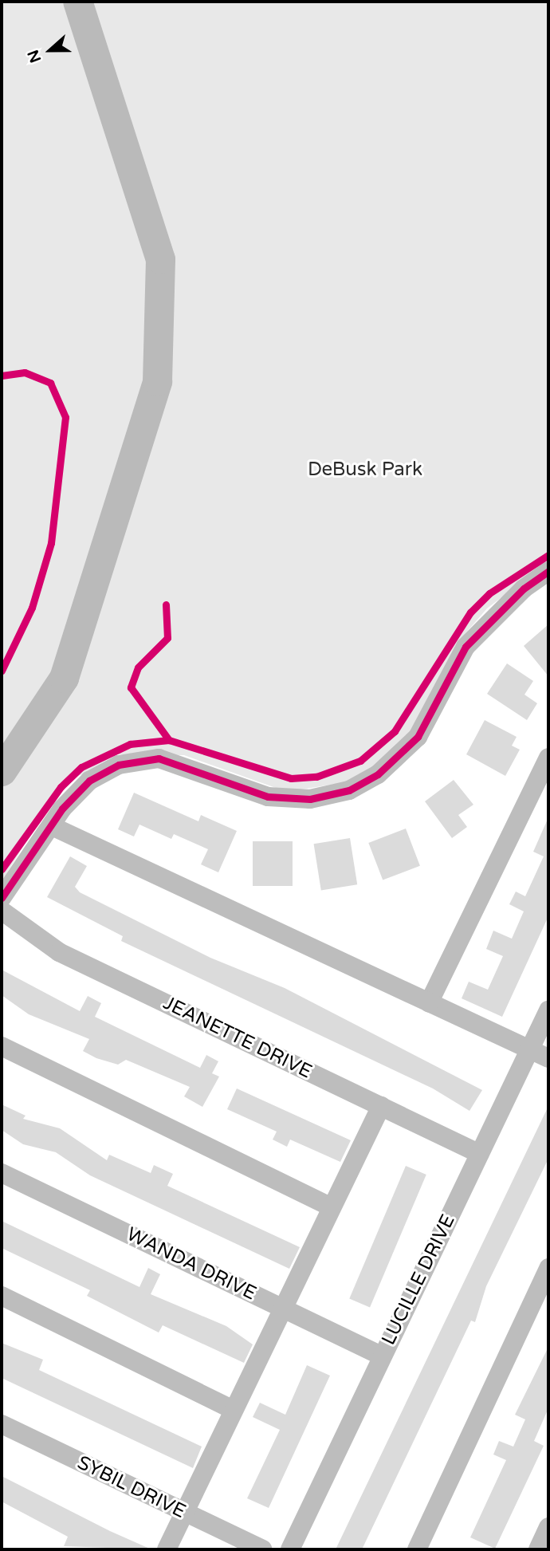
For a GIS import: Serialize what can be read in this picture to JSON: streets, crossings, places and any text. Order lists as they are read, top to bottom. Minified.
{"streets":{"street":["JEANETTE DRIVE","WANDA DRIVE","LUCILLE DRIVE","SYBIL DRIVE"]},"crossings":[["JEANETTE DRIVE","LUCILLE DRIVE"],["WANDA DRIVE","LUCILLE DRIVE"]],"parks":["DeBusk Park"],"north":"left"}
